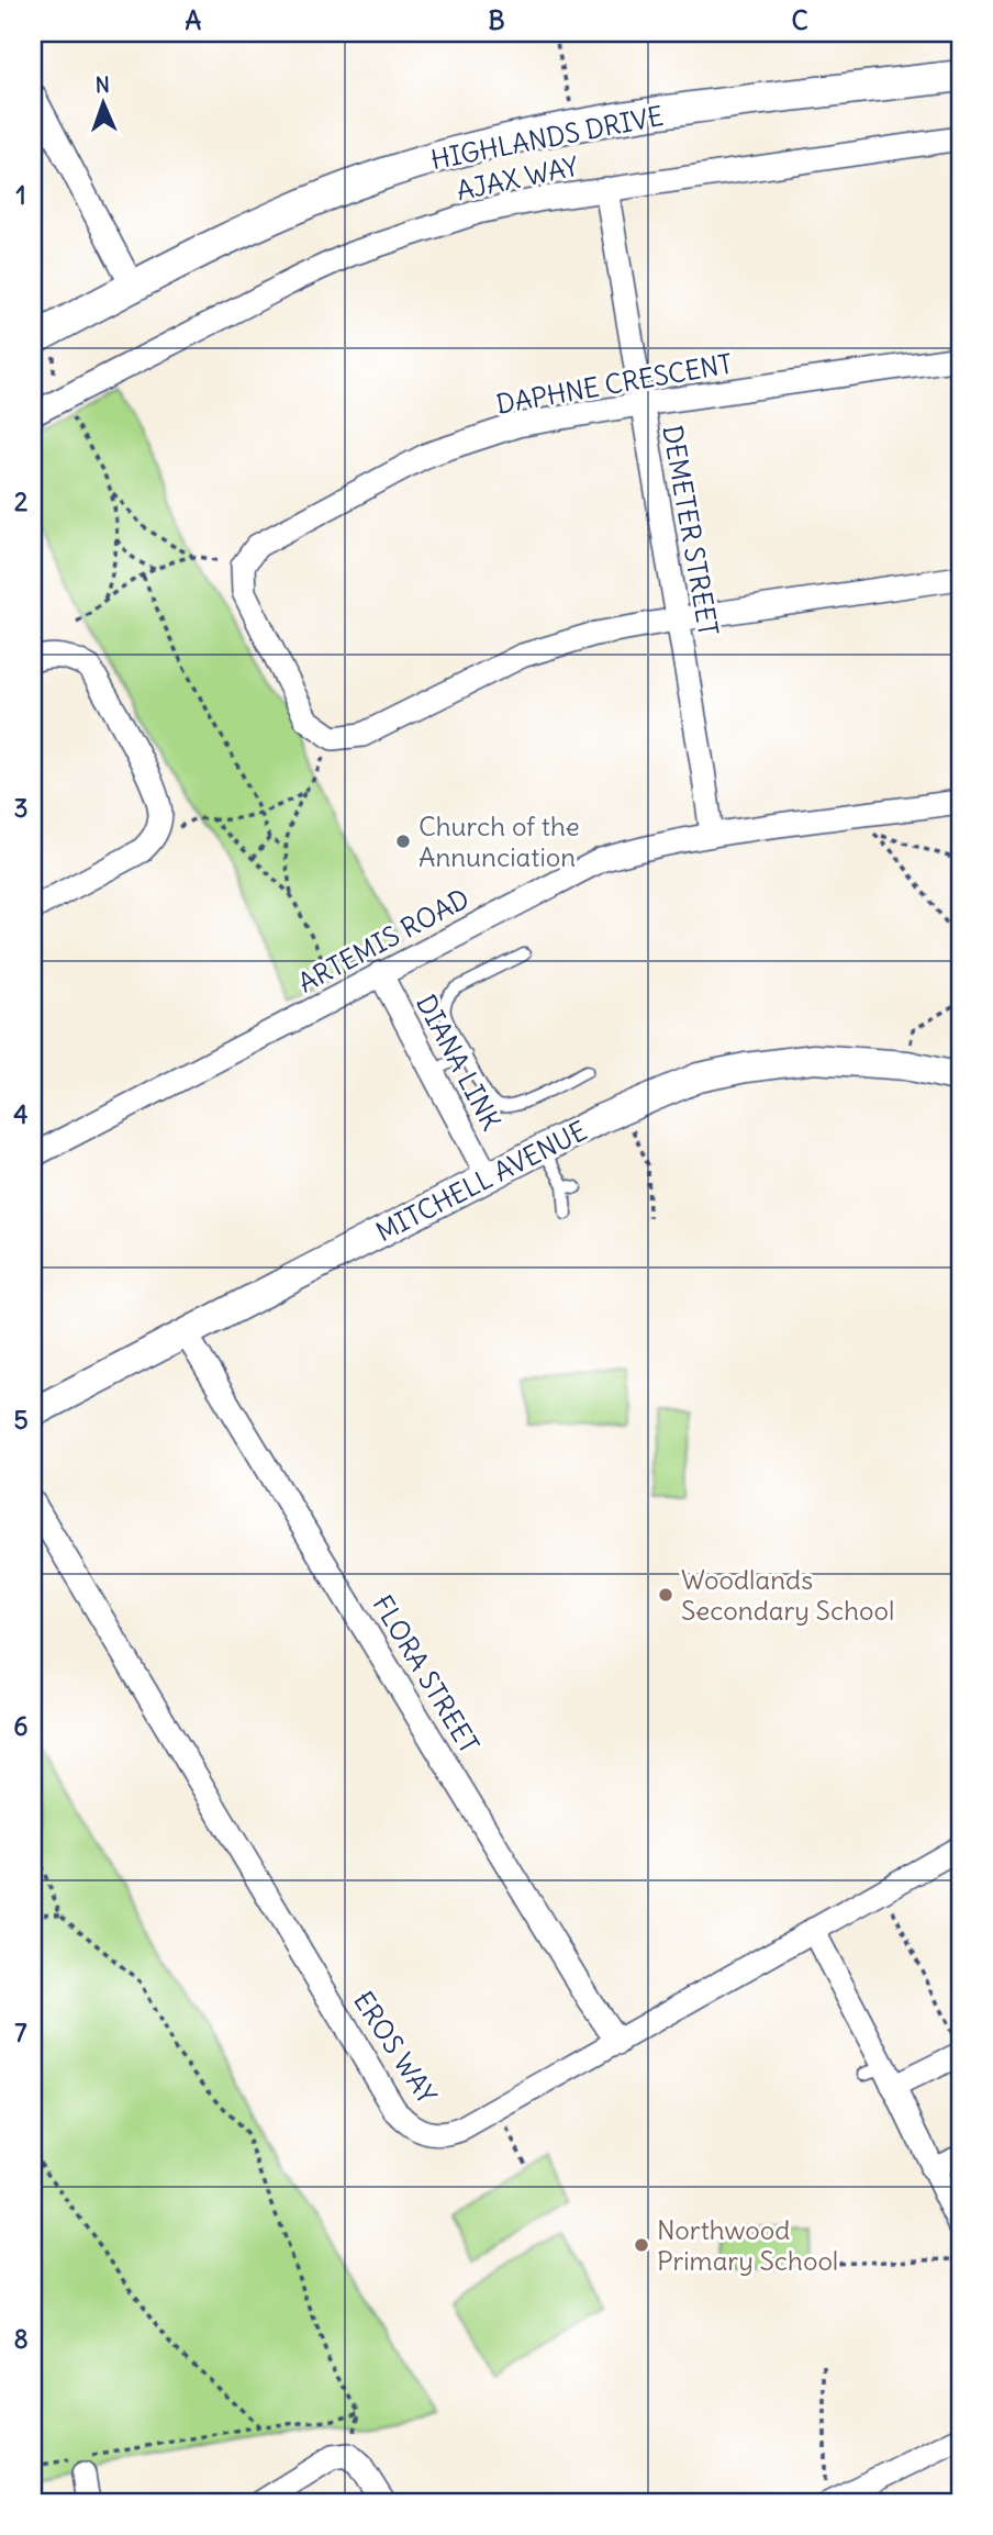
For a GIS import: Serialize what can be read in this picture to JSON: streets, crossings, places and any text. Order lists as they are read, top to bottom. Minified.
{"streets":{"main road":["HIGHLANDS DRIVE"],"street":["AJAX WAY","DAPHNE CRESCENT","DEMETER STREET","ARTEMIS ROAD","DIANA LINK","MITCHELL AVENUE","FLORA STREET","EROS WAY"]},"crossings":[["AJAX WAY","DEMETER STREET"],["DAPHNE CRESCENT","DEMETER STREET"],["DEMETER STREET","ARTEMIS ROAD"],["ARTEMIS ROAD","DIANA LINK"],["DIANA LINK","MITCHELL AVENUE"],["MITCHELL AVENUE","FLORA STREET"],["FLORA STREET","EROS WAY"]],"places":["Church of the Annunciation","Woodlands Secondary School","Northwood Primary School"],"north":"top","grid":{"columns":["A","B","C"],"rows":["1","2","3","4","5","6","7","8"]}}
